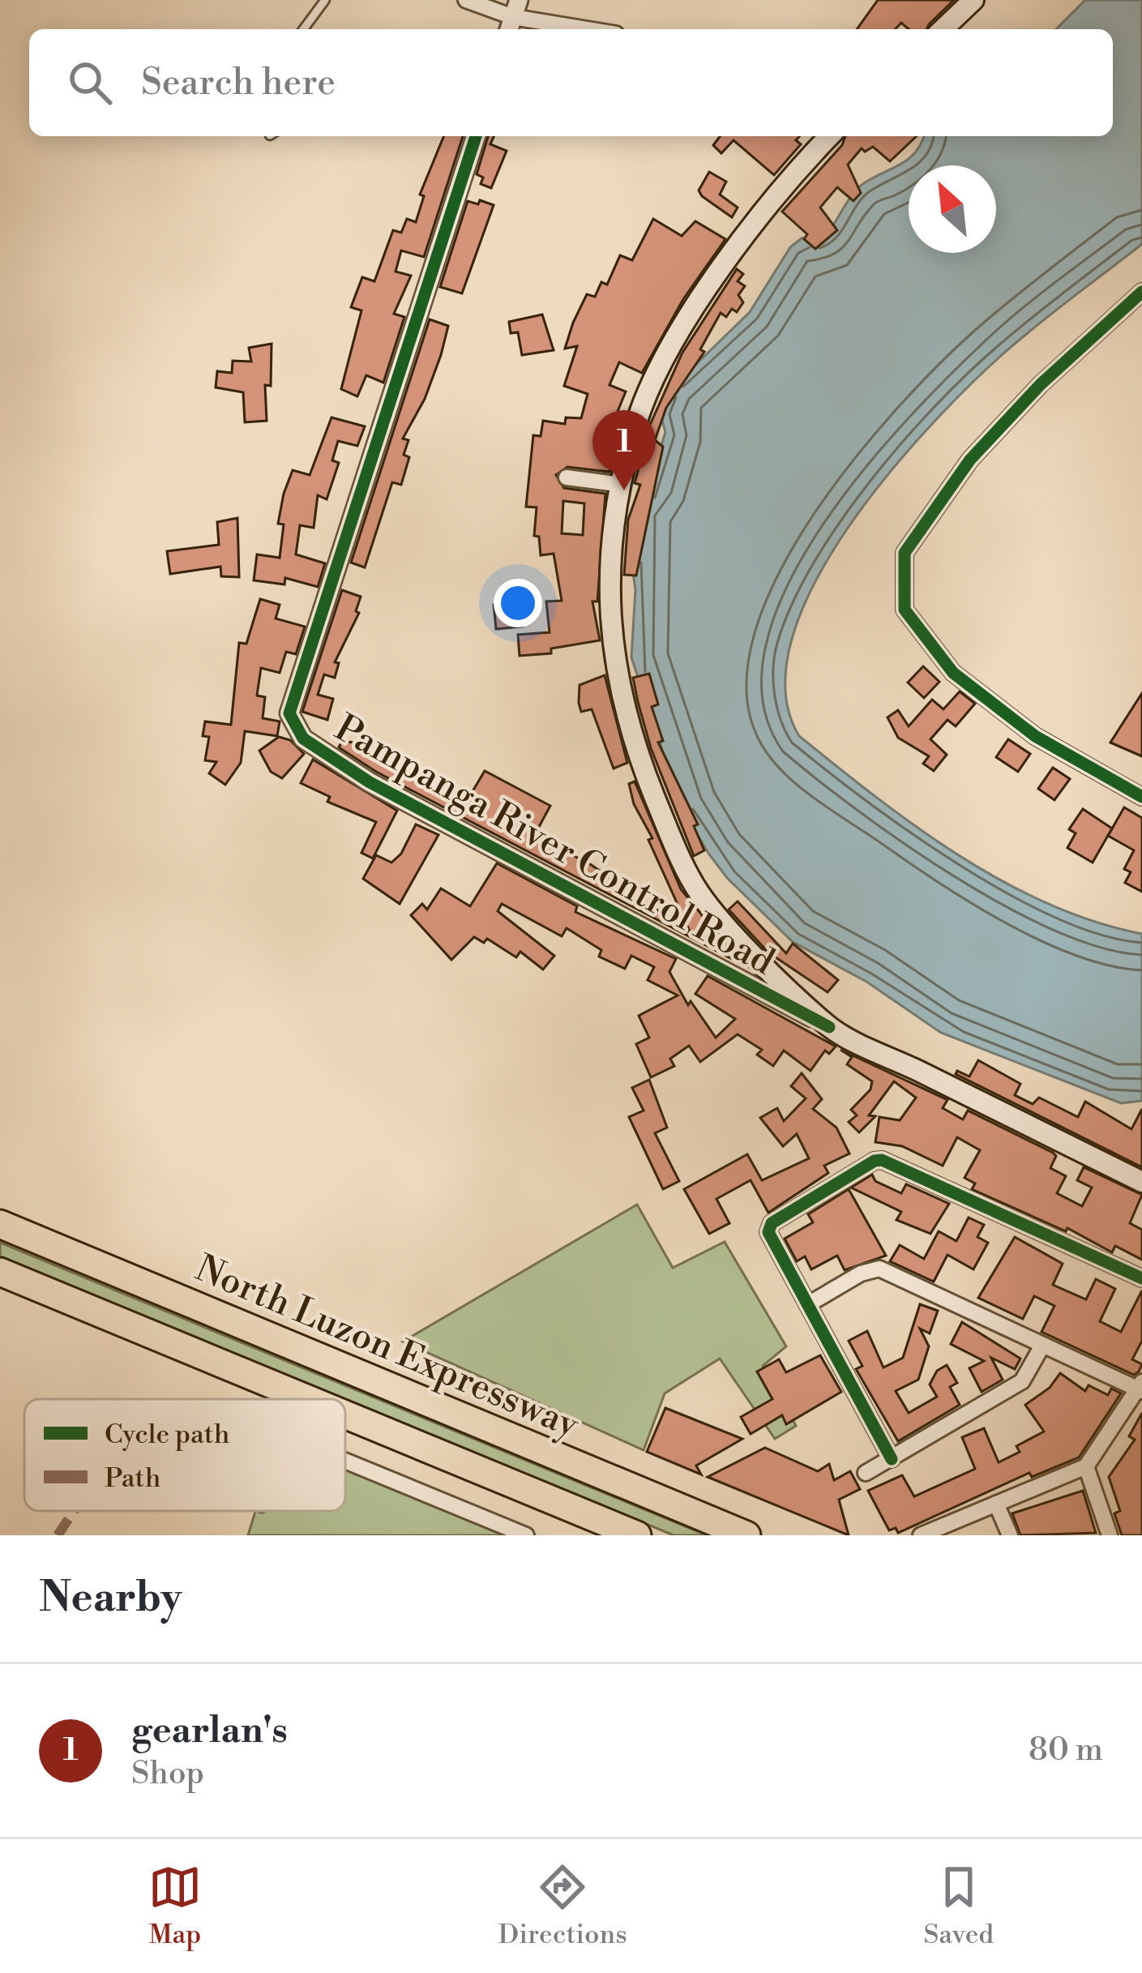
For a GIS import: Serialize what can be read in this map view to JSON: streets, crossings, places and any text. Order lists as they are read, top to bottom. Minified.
{"streets":{"highway":["North Luzon Expressway"],"main road":["Pampanga River Control Road"]},"legend":["Cycle path","Path"],"north":"top left","page":{"search":"Search here","pins":"1","heading":"Nearby","list":[{"mark":"1","name":"gearlan's","note":"Shop","value":"80 m"}],"nav":["Map","Directions","Saved"]}}
